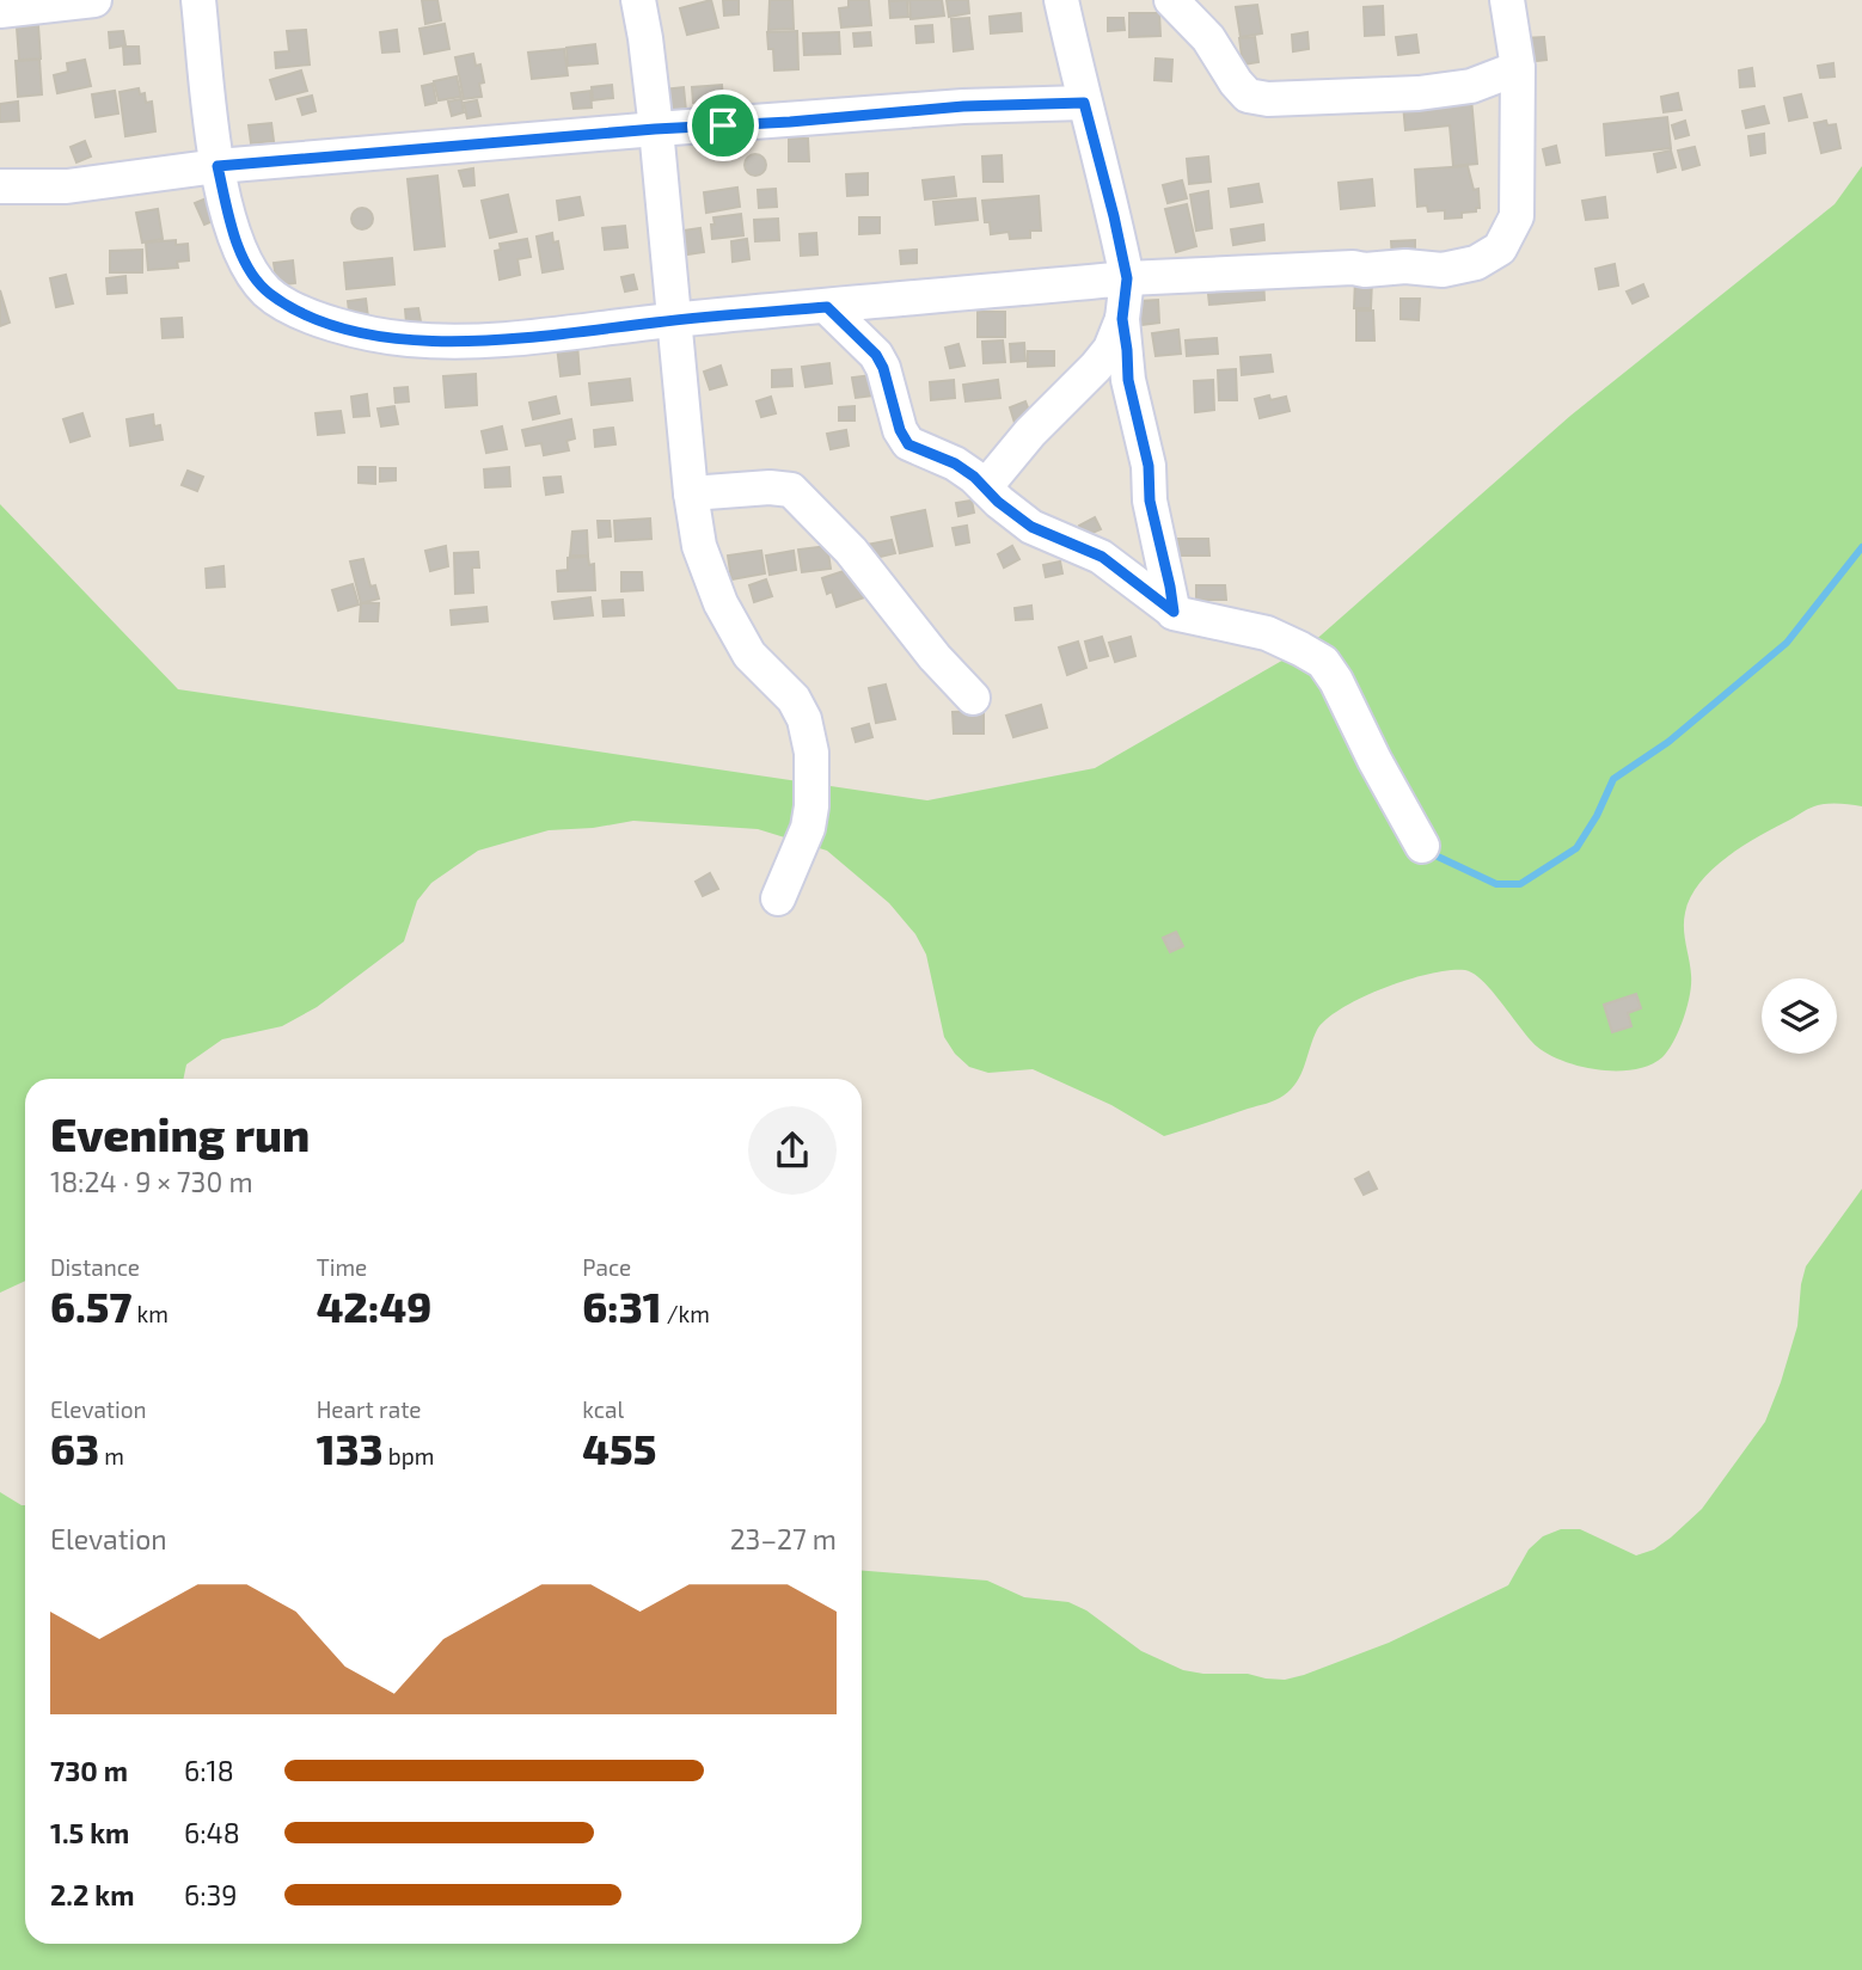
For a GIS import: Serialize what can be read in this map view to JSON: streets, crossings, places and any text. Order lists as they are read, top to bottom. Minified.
{"page":{"heading":["Evening run","18:24 · 9 × 730 m"],"stats":[["Distance","6.57 km"],["Time","42:49"],["Pace","6:31 /km"],["Elevation","63 m"],["Heart rate","133 bpm"],["kcal","455"]],"chart":["Elevation","23–27 m"],"list":[{"name":"730 m","note":"6:18"},{"name":"1.5 km","note":"6:48"},{"name":"2.2 km","note":"6:39"}]}}
